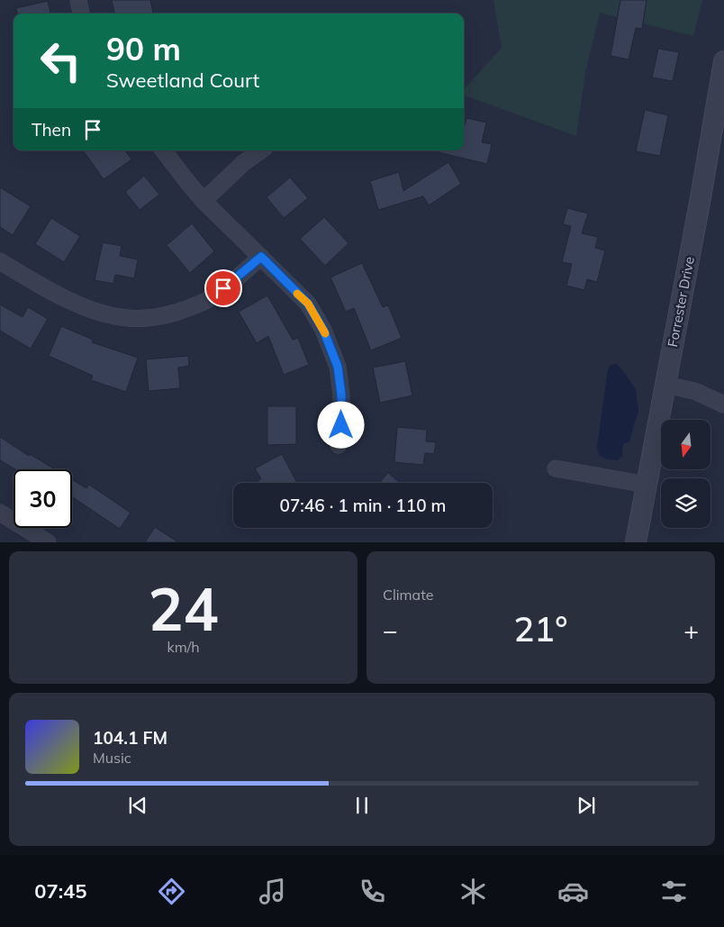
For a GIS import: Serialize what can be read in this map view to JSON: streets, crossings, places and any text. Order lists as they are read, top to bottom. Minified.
{"streets":{"street":["Forrester Drive"]},"north":"bottom","page":{"turn":["90 m","Sweetland Court"],"then":"Then","limit":"30","trip":"07:46 · 1 min · 110 m","tile":[["24","km/h"],"Climate"],"heat":["−","21°","+"],"song":["104.1 FM","Music"],"tabs":"07:45"}}
